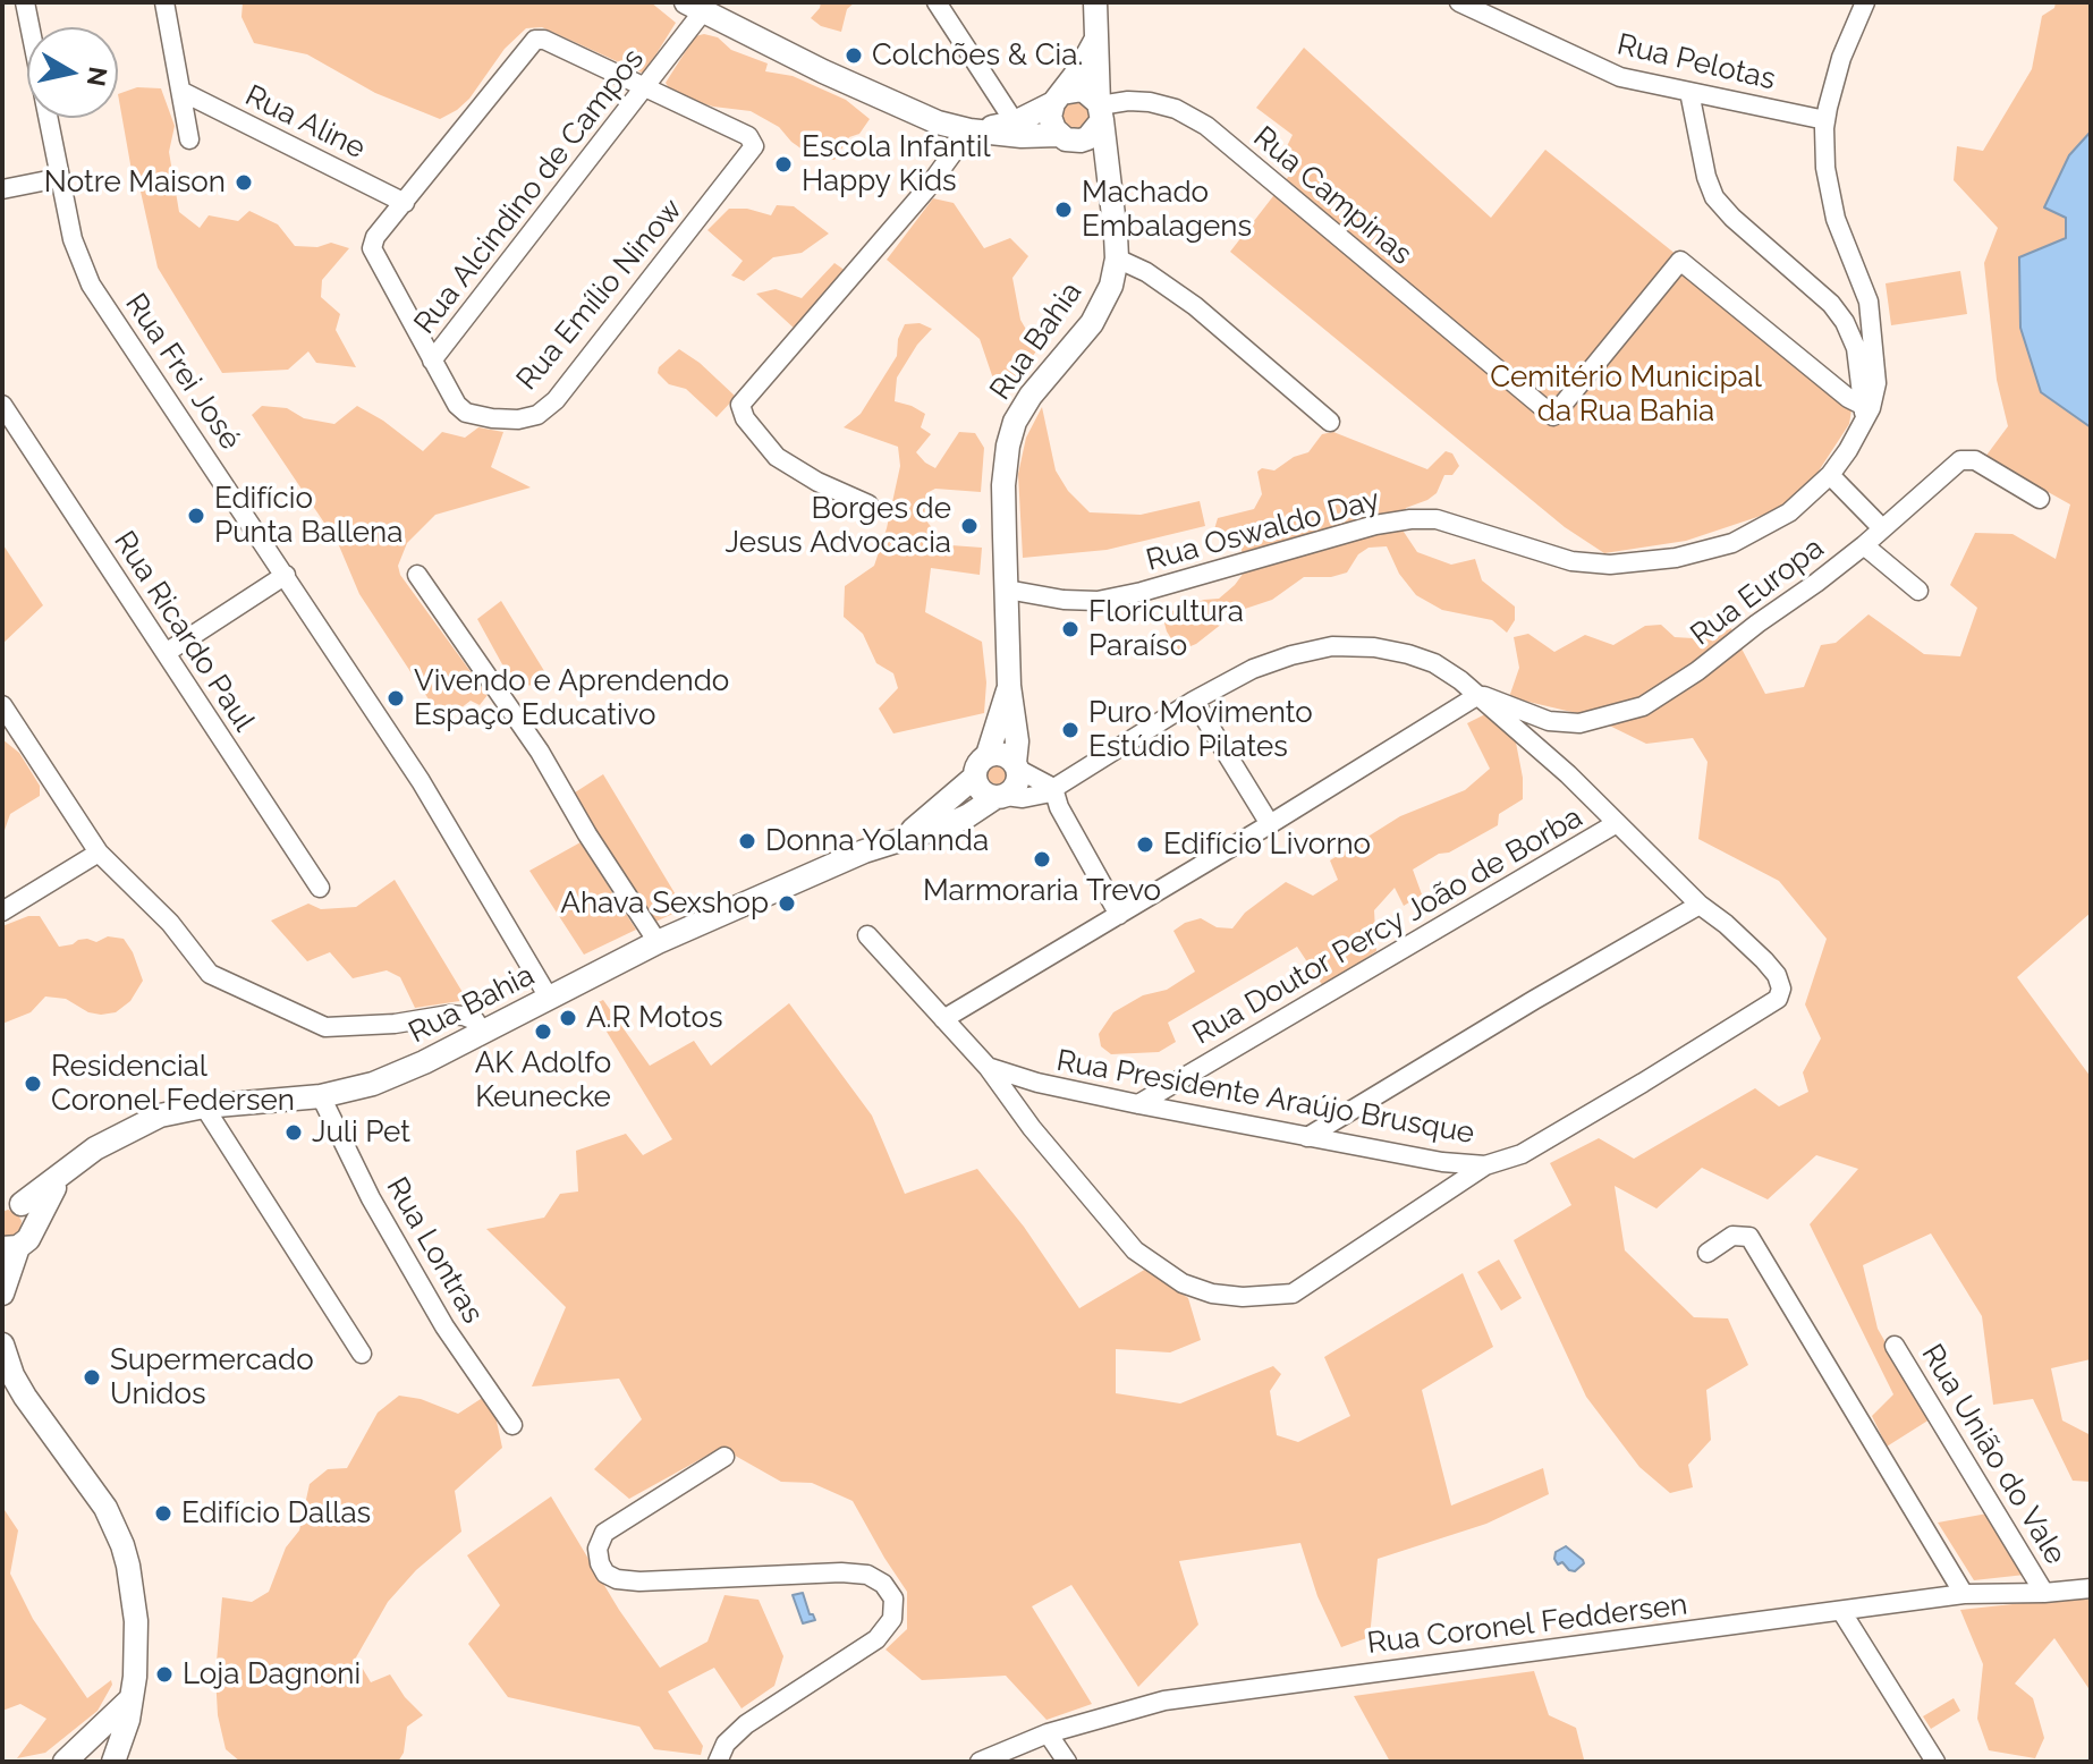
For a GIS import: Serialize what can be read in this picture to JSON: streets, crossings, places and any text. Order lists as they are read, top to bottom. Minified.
{"streets":{"main road":["Rua Bahia"],"street":["Rua Pelotas","Rua Aline","Rua Alcindino de Campos","Rua Campinas","Rua Emílio Ninow","Rua Frei José","Rua Oswaldo Day","Rua Europa","Rua Ricardo Paul","Rua Doutor Percy João de Borba","Rua Presidente Araújo Brusque","Rua Lontras","Rua União do Vale","Rua Coronel Feddersen"]},"crossings":[["Rua Pelotas","Rua Oswaldo Day"],["Rua Aline","Rua Emílio Ninow"],["Rua Alcindino de Campos","Rua Emílio Ninow"],["Rua Campinas","Rua Bahia"],["Rua Campinas","Rua Oswaldo Day"],["Rua Bahia","Rua Frei José"],["Rua Bahia","Rua Oswaldo Day"],["Rua Bahia","Rua Lontras"],["Rua Doutor Percy João de Borba","Rua Presidente Araújo Brusque"],["Rua União do Vale","Rua Coronel Feddersen"]],"parks":["Cemitério Municipal da Rua Bahia"],"places":["Colchões & Cia.","Escola Infantil Happy Kids","Notre Maison","Machado Embalagens","Edifício Punta Ballena","Borges de Jesus Advocacia","Floricultura Paraíso","Vivendo e Aprendendo Espaço Educativo","Puro Movimento Estúdio Pilates","Donna Yolannda","Edifício Livorno","Marmoraria Trevo","Ahava Sexshop","A.R Motos","AK Adolfo Keunecke","Residencial Coronel Federsen","Juli Pet","Supermercado Unidos","Edifício Dallas","Loja Dagnoni"],"north":"right"}
